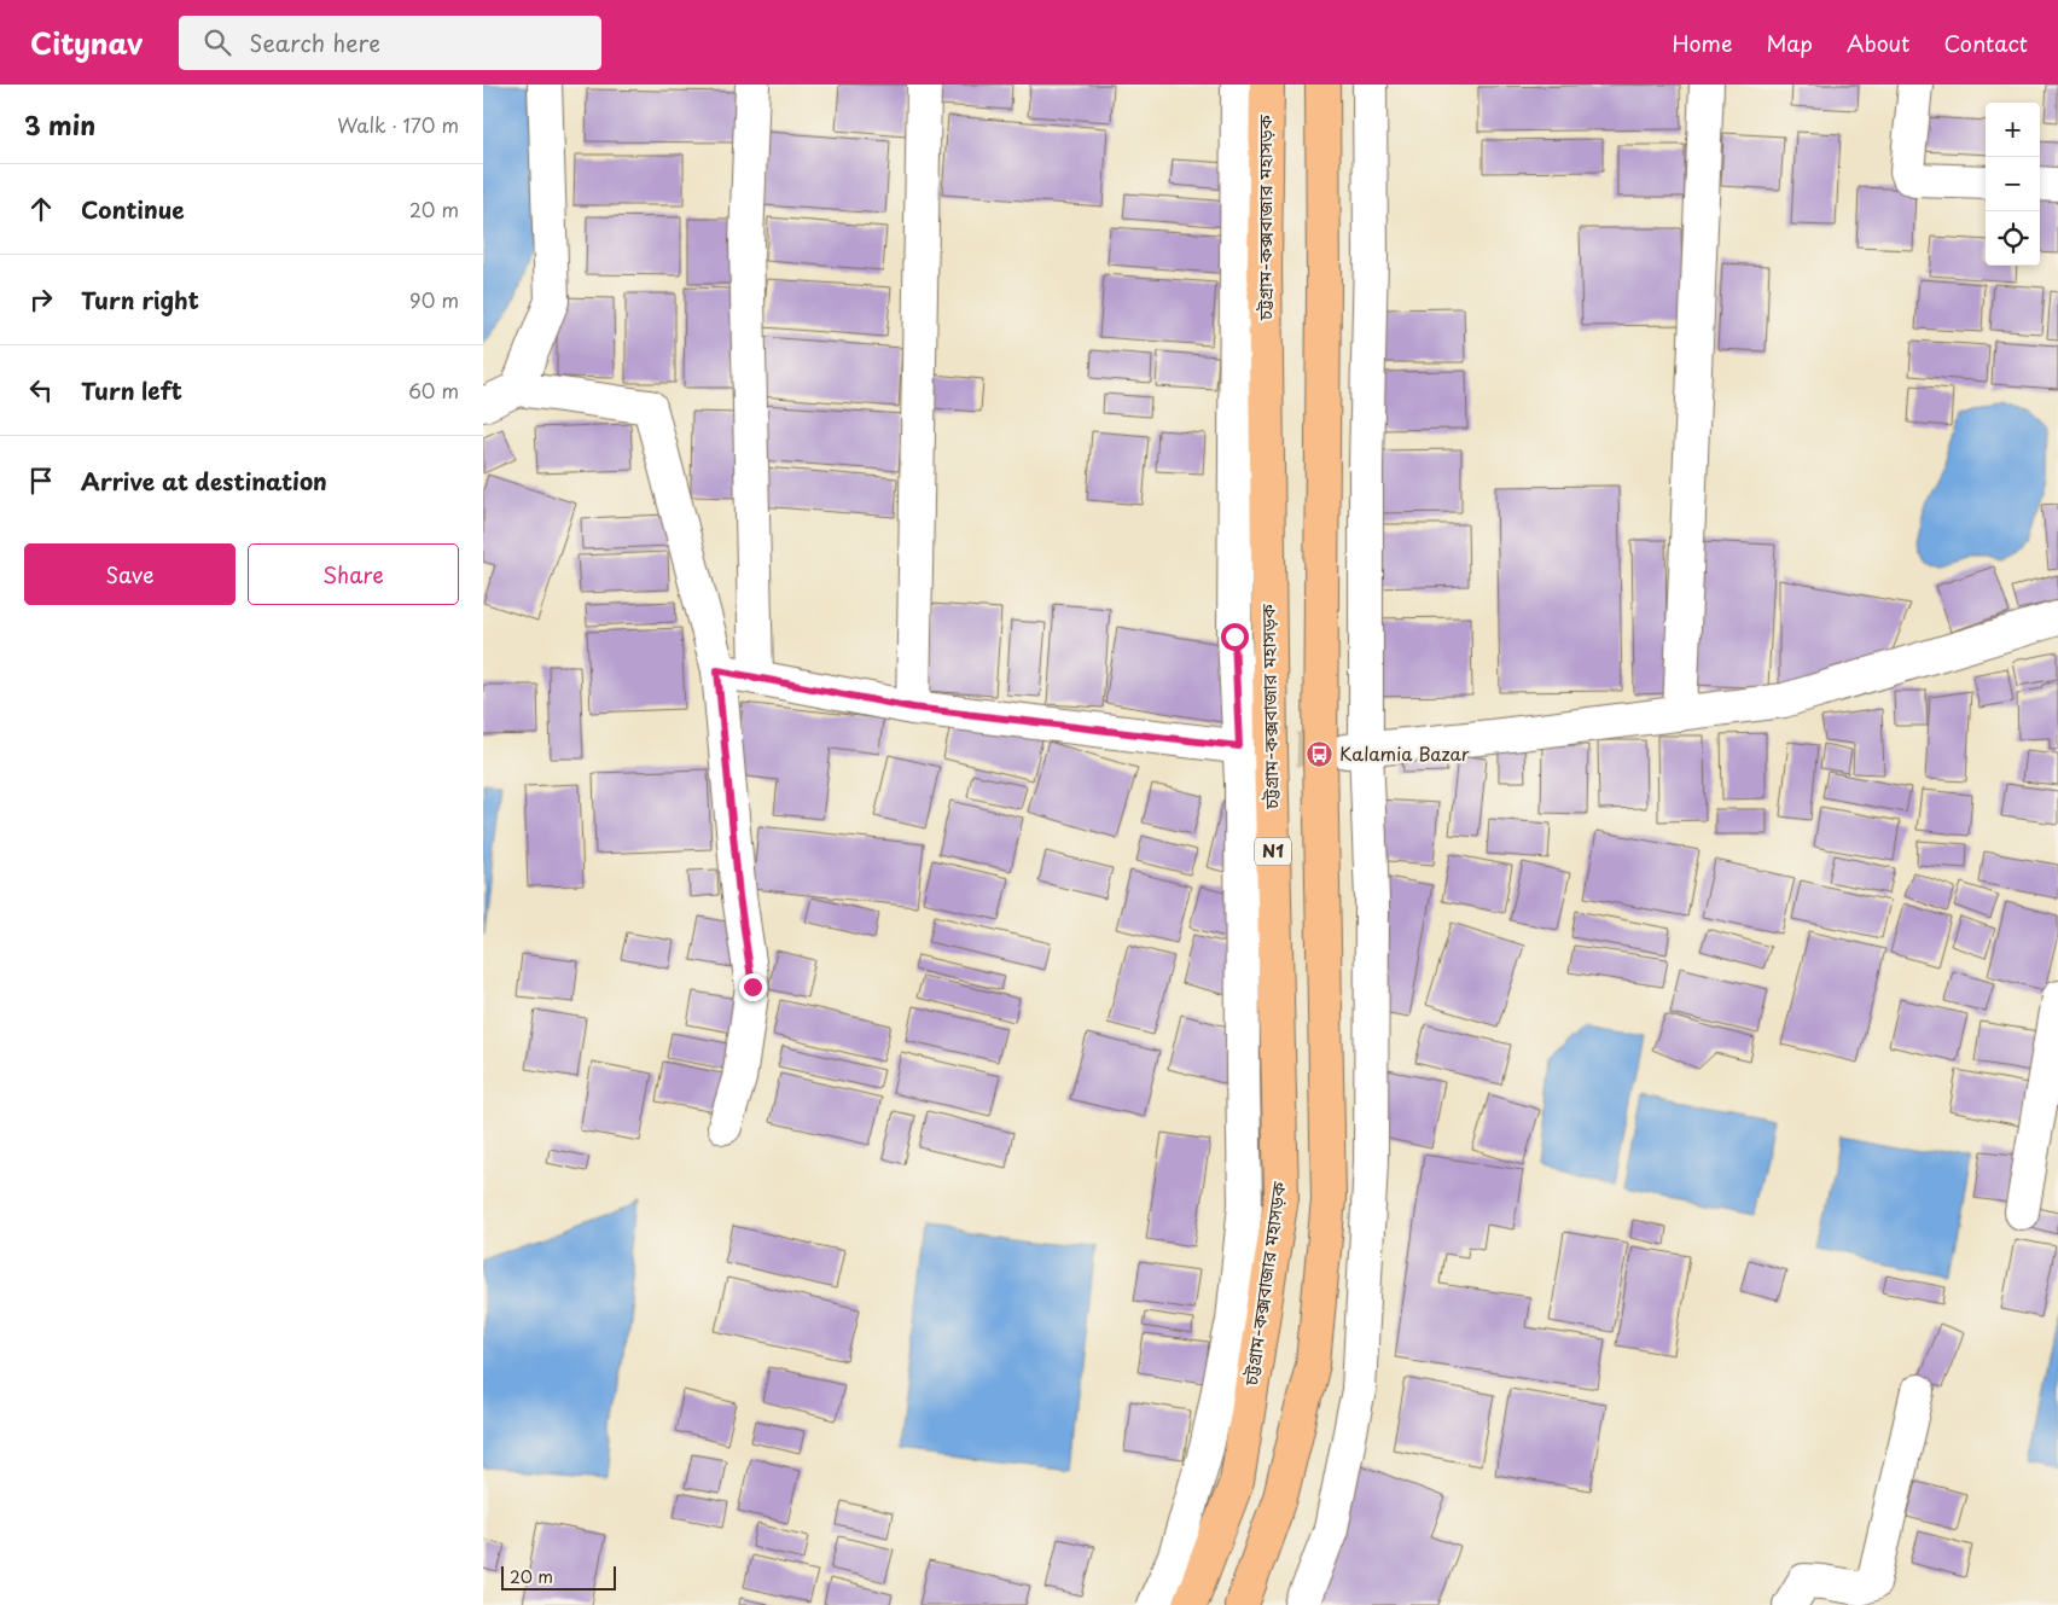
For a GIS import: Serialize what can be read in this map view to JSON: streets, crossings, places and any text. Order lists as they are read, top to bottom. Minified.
{"streets":{"highway":["চট্টগ্রাম-কক্সবাজার মহাসড়ক","N1"]},"places":{"bus stop":["Kalamia Bazar"]},"scale_bar":"20 m","page":{"header":"Citynav","search":"Search here","nav":["Home","Map","About","Contact"],"heading":["3 min","Walk · 170 m"],"map_buttons":["+","−"],"list":[["Continue","20 m"],["Turn right","90 m"],["Turn left","60 m"],"Arrive at destination"],"buttons":["Save","Share"],"scale":"20 m"}}
